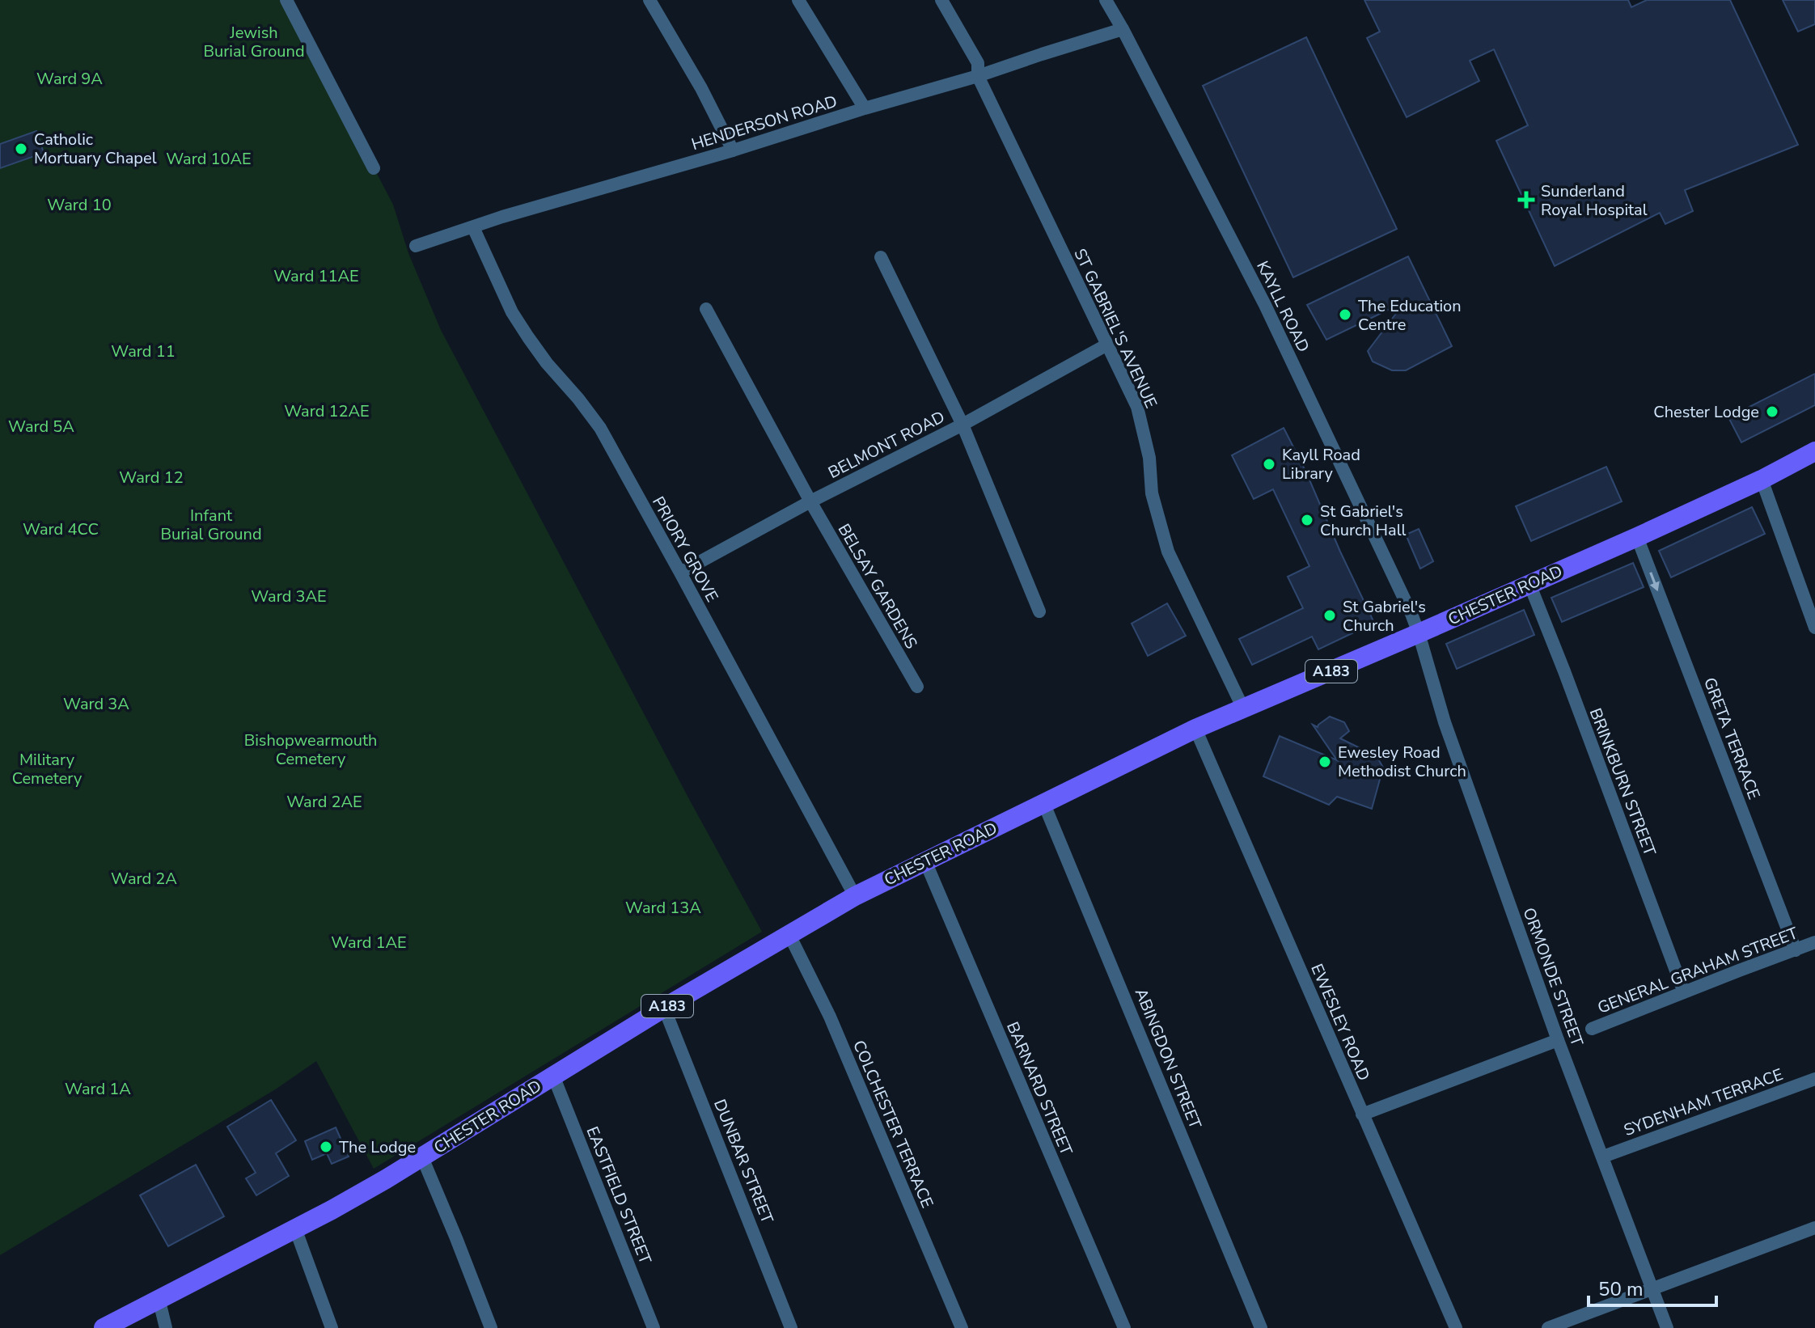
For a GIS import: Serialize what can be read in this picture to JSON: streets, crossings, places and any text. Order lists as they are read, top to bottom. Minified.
{"streets":{"main road":["CHESTER ROAD","A183"],"street":["HENDERSON ROAD","KAYLL ROAD","ST GABRIEL'S AVENUE","BELMONT ROAD","PRIORY GROVE","BELSAY GARDENS","GRETA TERRACE","BRINKBURN STREET","GENERAL GRAHAM STREET","ORMONDE STREET","EWESLEY ROAD","ABINGDON STREET","BARNARD STREET","SYDENHAM TERRACE","COLCHESTER TERRACE","DUNBAR STREET","EASTFIELD STREET"]},"crossings":[["HENDERSON ROAD","KAYLL ROAD"],["HENDERSON ROAD","ST GABRIEL'S AVENUE"],["HENDERSON ROAD","PRIORY GROVE"],["KAYLL ROAD","CHESTER ROAD"],["KAYLL ROAD","ORMONDE STREET"],["ST GABRIEL'S AVENUE","BELMONT ROAD"],["ST GABRIEL'S AVENUE","CHESTER ROAD"],["BELMONT ROAD","PRIORY GROVE"],["BELMONT ROAD","BELSAY GARDENS"],["PRIORY GROVE","CHESTER ROAD"],["CHESTER ROAD","GRETA TERRACE"],["CHESTER ROAD","BRINKBURN STREET"],["CHESTER ROAD","ORMONDE STREET"],["CHESTER ROAD","EWESLEY ROAD"],["CHESTER ROAD","ABINGDON STREET"],["CHESTER ROAD","BARNARD STREET"],["CHESTER ROAD","COLCHESTER TERRACE"],["CHESTER ROAD","DUNBAR STREET"],["CHESTER ROAD","EASTFIELD STREET"],["GRETA TERRACE","GENERAL GRAHAM STREET"],["BRINKBURN STREET","GENERAL GRAHAM STREET"],["ORMONDE STREET","SYDENHAM TERRACE"]],"one_way":["GRETA TERRACE"],"parks":["Jewish Burial Ground","Ward 9A","Ward 10AE","Ward 10","Ward 11AE","Ward 11","Ward 12AE","Ward 5A","Ward 12","Infant Burial Ground","Ward 4CC","Ward 3AE","Ward 3A","Bishopwearmouth Cemetery","Military Cemetery","Ward 2AE","Ward 2A","Ward 13A","Ward 1AE","Ward 1A"],"places":{"other":["Catholic Mortuary Chapel","The Education Centre","Chester Lodge","Kayll Road Library","St Gabriel's Church Hall","St Gabriel's Church","Ewesley Road Methodist Church","The Lodge"],"health":["Sunderland Royal Hospital"]},"scale_bar":"50 m"}
